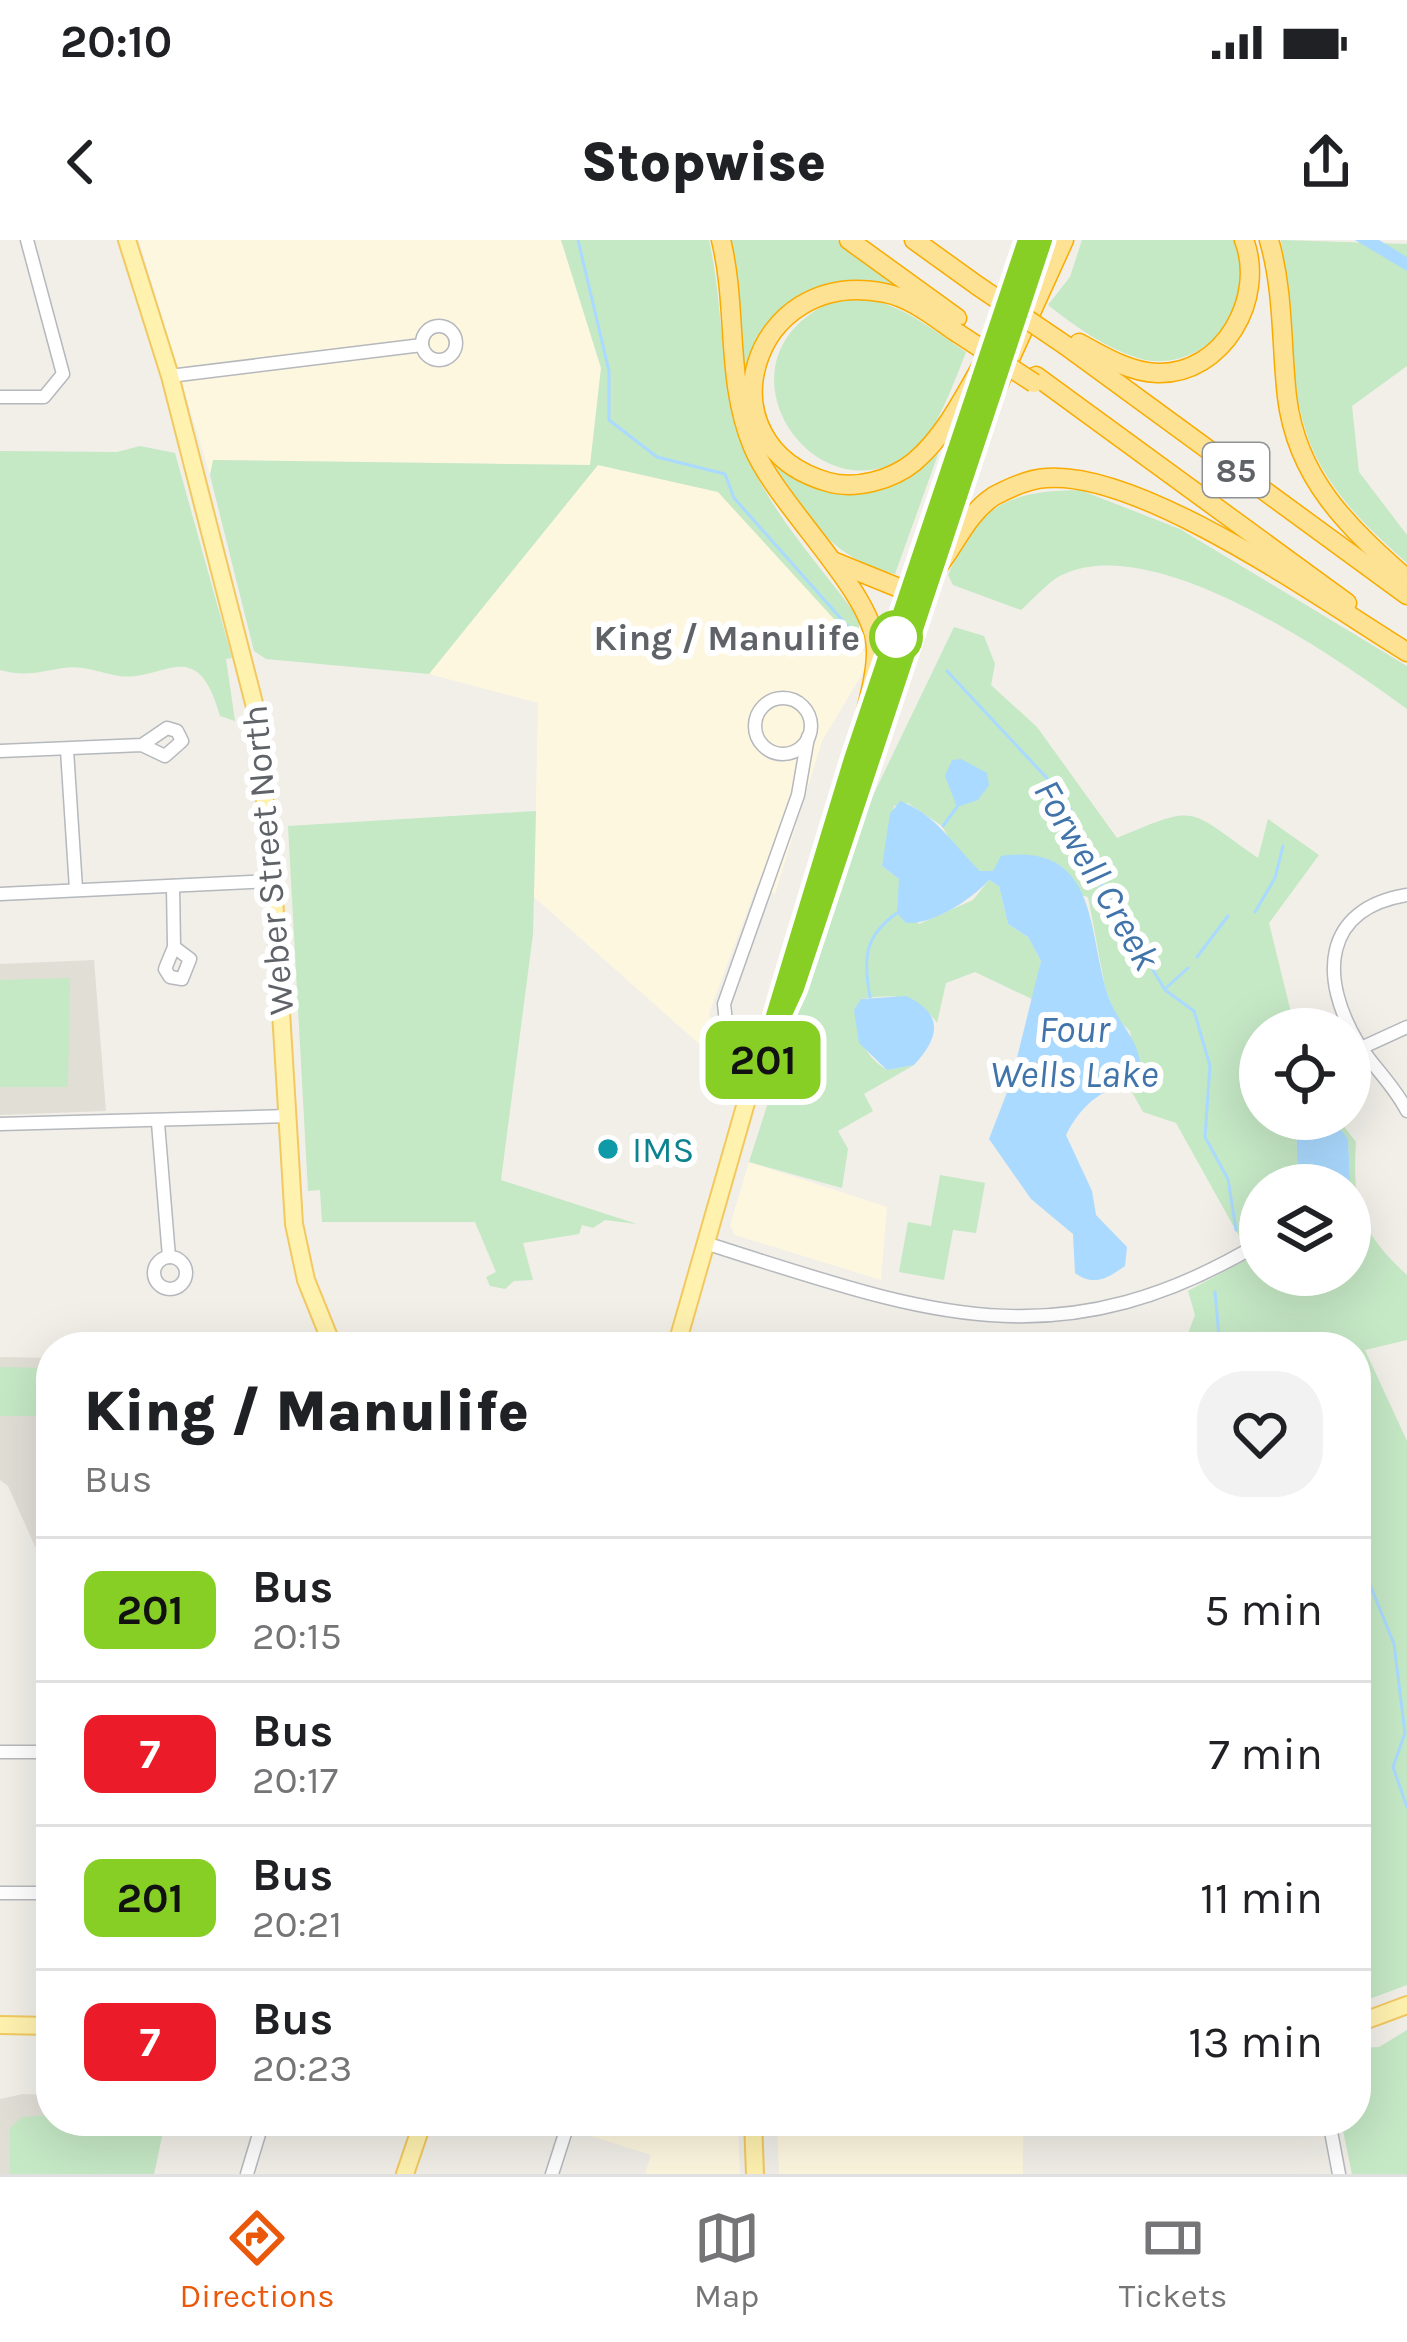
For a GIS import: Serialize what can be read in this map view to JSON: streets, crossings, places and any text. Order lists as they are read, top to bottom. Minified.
{"streets":{"highway":["85"],"main road":["Weber Street North"]},"water":["Forwell Creek","Four Wells Lake"],"places":["King / Manulife","IMS"],"lines":["bus line 201"],"page":{"status":"20:10","header":"Stopwise","on_map":"201","heading":["King / Manulife","Bus"],"list":[{"mark":"201","name":"Bus","note":"20:15","value":"5 min"},{"mark":"7","name":"Bus","note":"20:17","value":"7 min"},{"mark":"201","name":"Bus","note":"20:21","value":"11 min"},{"mark":"7","name":"Bus","note":"20:23","value":"13 min"}],"tabs":["Directions","Map","Tickets"]}}
